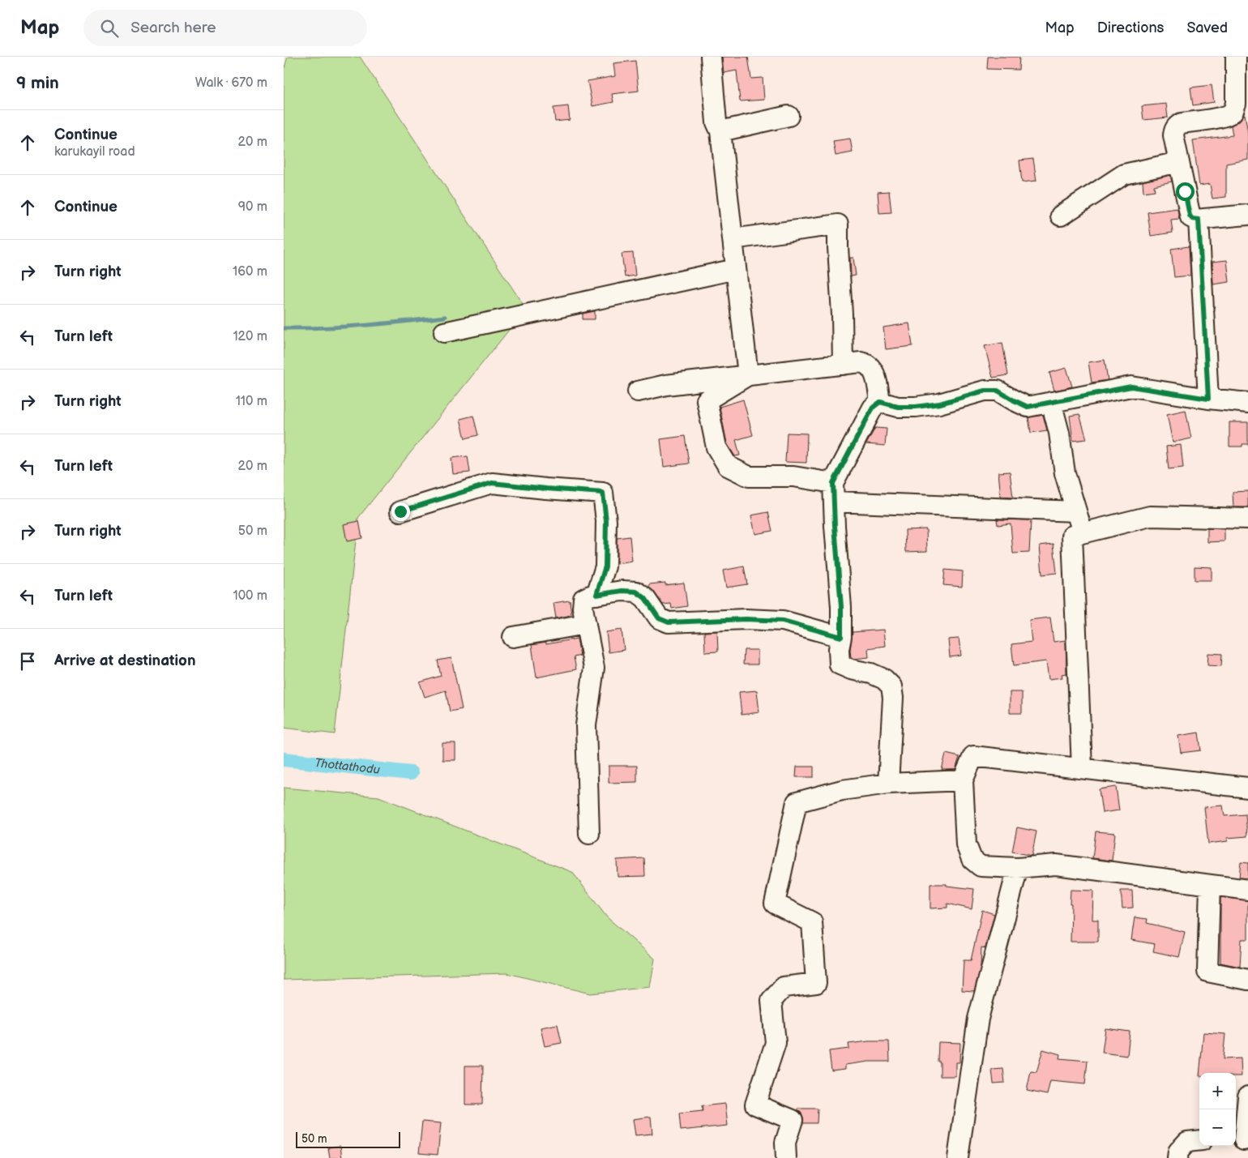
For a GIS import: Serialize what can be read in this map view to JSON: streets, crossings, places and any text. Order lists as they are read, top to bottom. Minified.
{"water":["Thottathodu"],"scale_bar":"50 m","page":{"header":"Map","search":"Search here","nav":["Map","Directions","Saved"],"heading":["9 min","Walk · 670 m"],"list":[["Continue","karukayil road","20 m"],["Continue","90 m"],["Turn right","160 m"],["Turn left","120 m"],["Turn right","110 m"],["Turn left","20 m"],["Turn right","50 m"],["Turn left","100 m"],"Arrive at destination"],"map_buttons":["+","−"],"scale":"50 m"}}
